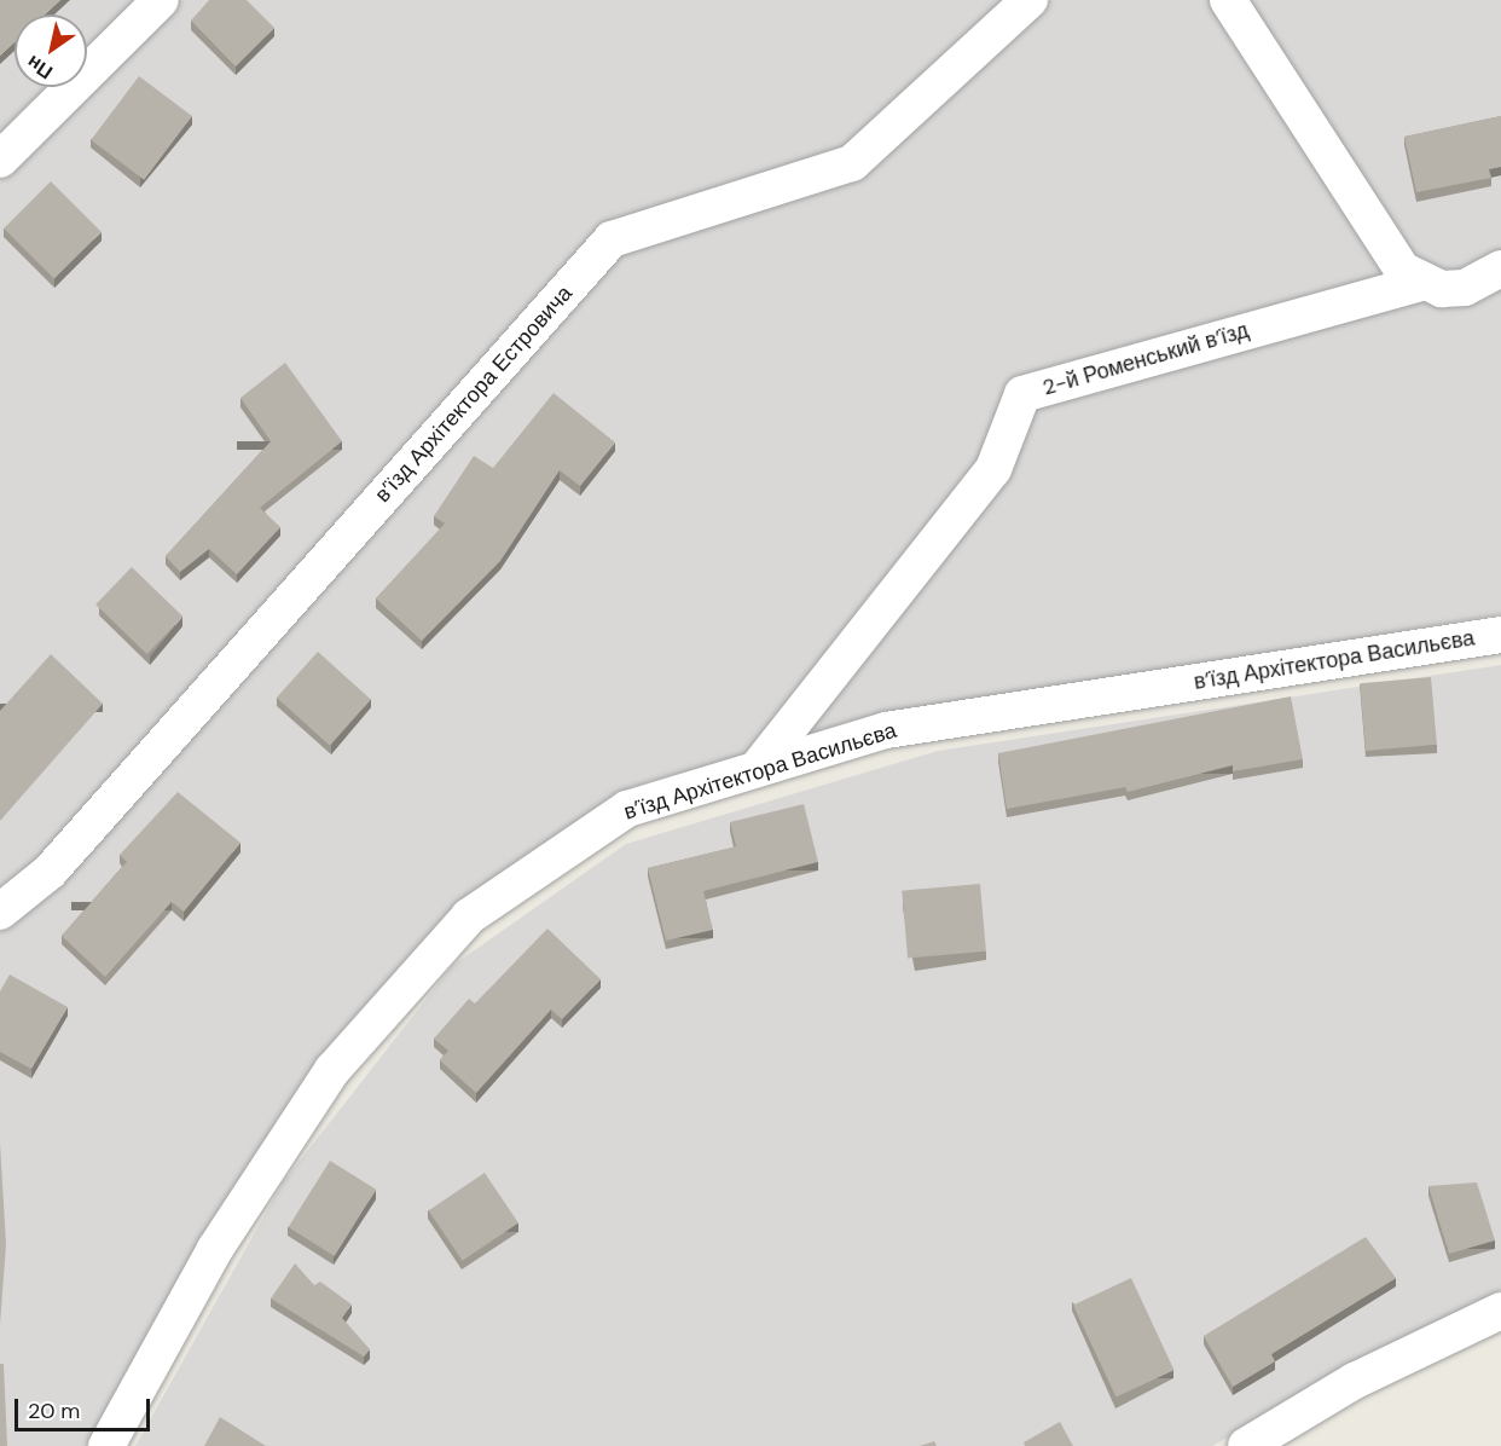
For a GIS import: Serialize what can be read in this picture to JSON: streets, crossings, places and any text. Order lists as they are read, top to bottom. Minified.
{"streets":{"street":["2-й Роменський в’їзд","в’їзд Архітектора Естровича","в’їзд Архітектора Васильєва"]},"crossings":[["2-й Роменський в’їзд","в’їзд Архітектора Васильєва"]],"scale_bar":"20 m","north":"bottom left"}
